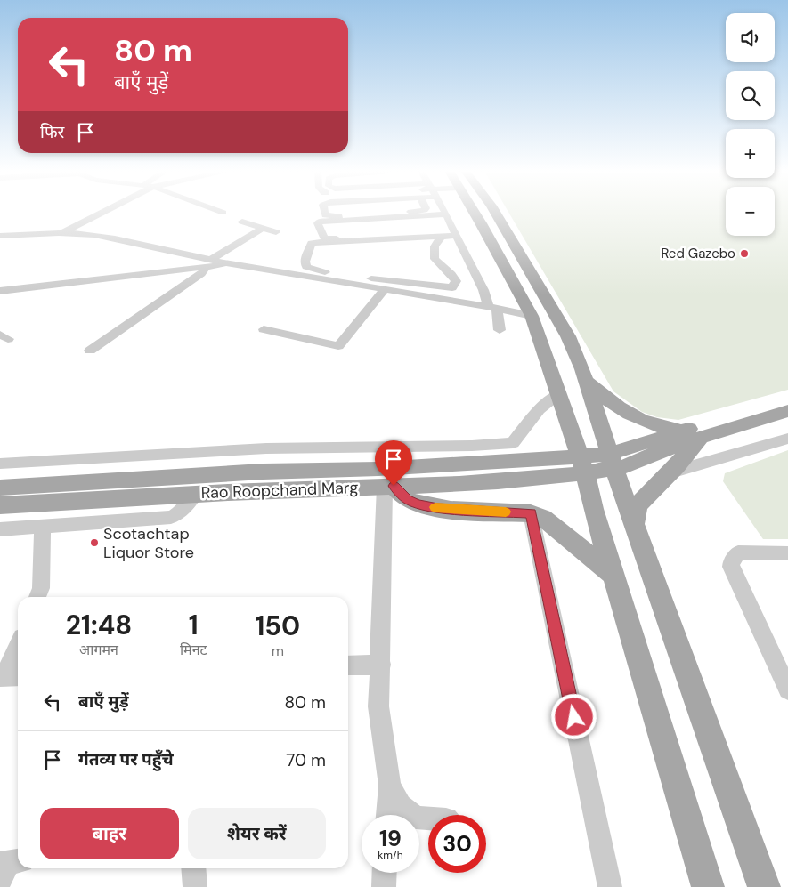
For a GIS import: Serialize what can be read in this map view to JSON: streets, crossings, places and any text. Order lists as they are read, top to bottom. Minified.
{"streets":{"main road":["Rao Roopchand Marg"]},"places":["Red Gazebo","Scotachtap Liquor Store"],"page":{"map_buttons":["+","−"],"turn":["80 m","बाएँ मुड़ें"],"then":"फिर","eta":["21:48","आगमन","1","मिनट","150","m"],"list":[{"name":"बाएँ मुड़ें","value":"80 m"},{"name":"गंतव्य पर पहुँचे","value":"70 m"}],"buttons":["बाहर","शेयर करें"],"speed":"19 km/h","limit":"30"}}
